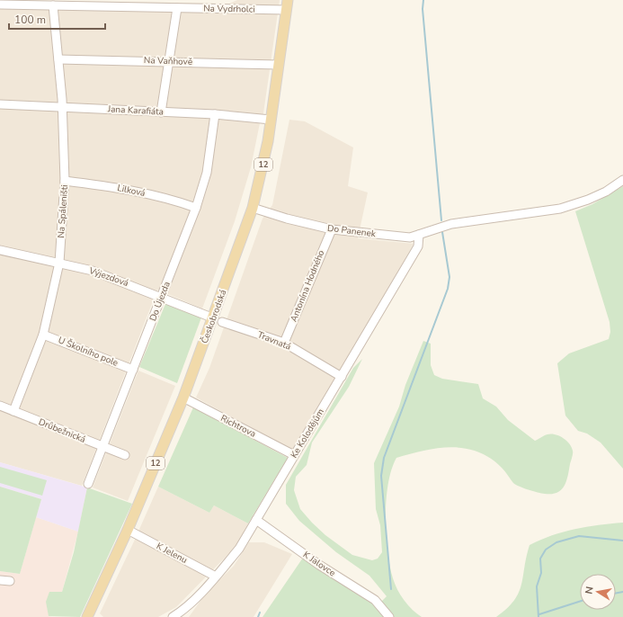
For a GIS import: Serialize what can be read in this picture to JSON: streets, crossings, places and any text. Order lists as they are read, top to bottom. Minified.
{"streets":{"main road":["12","Českobrodská"],"street":["Na Vydrholci","Na Vaňhově","Jana Karafiáta","Lilková","Na Spáleništi","Do Panenek","Výjezdová","Antonína Hodného","Do Újezda","Travnatá","U Školního pole","Richtrova","Drůbežnická","Ke Kolodějům","K Jelenu","K Jalovce"]},"crossings":[["Na Vydrholci","Na Spáleništi"],["Na Vydrholci","Českobrodská"],["Na Vaňhově","Na Spáleništi"],["Na Vaňhově","Českobrodská"],["Jana Karafiáta","Na Spáleništi"],["Jana Karafiáta","Do Újezda"],["Jana Karafiáta","Českobrodská"],["Lilková","Na Spáleništi"],["Lilková","Do Újezda"],["Na Spáleništi","Výjezdová"],["Na Spáleništi","U Školního pole"],["Na Spáleništi","Drůbežnická"],["Do Panenek","Antonína Hodného"],["Do Panenek","Českobrodská"],["Do Panenek","Ke Kolodějům"],["Výjezdová","Do Újezda"],["Výjezdová","Českobrodská"],["Výjezdová","Travnatá"],["Antonína Hodného","Travnatá"],["Do Újezda","U Školního pole"],["Do Újezda","Drůbežnická"],["Českobrodská","Travnatá"],["Českobrodská","Richtrova"],["Českobrodská","K Jelenu"],["Travnatá","Ke Kolodějům"],["Richtrova","Ke Kolodějům"],["Ke Kolodějům","K Jelenu"],["Ke Kolodějům","K Jalovce"]],"scale_bar":"100 m","north":"left"}
